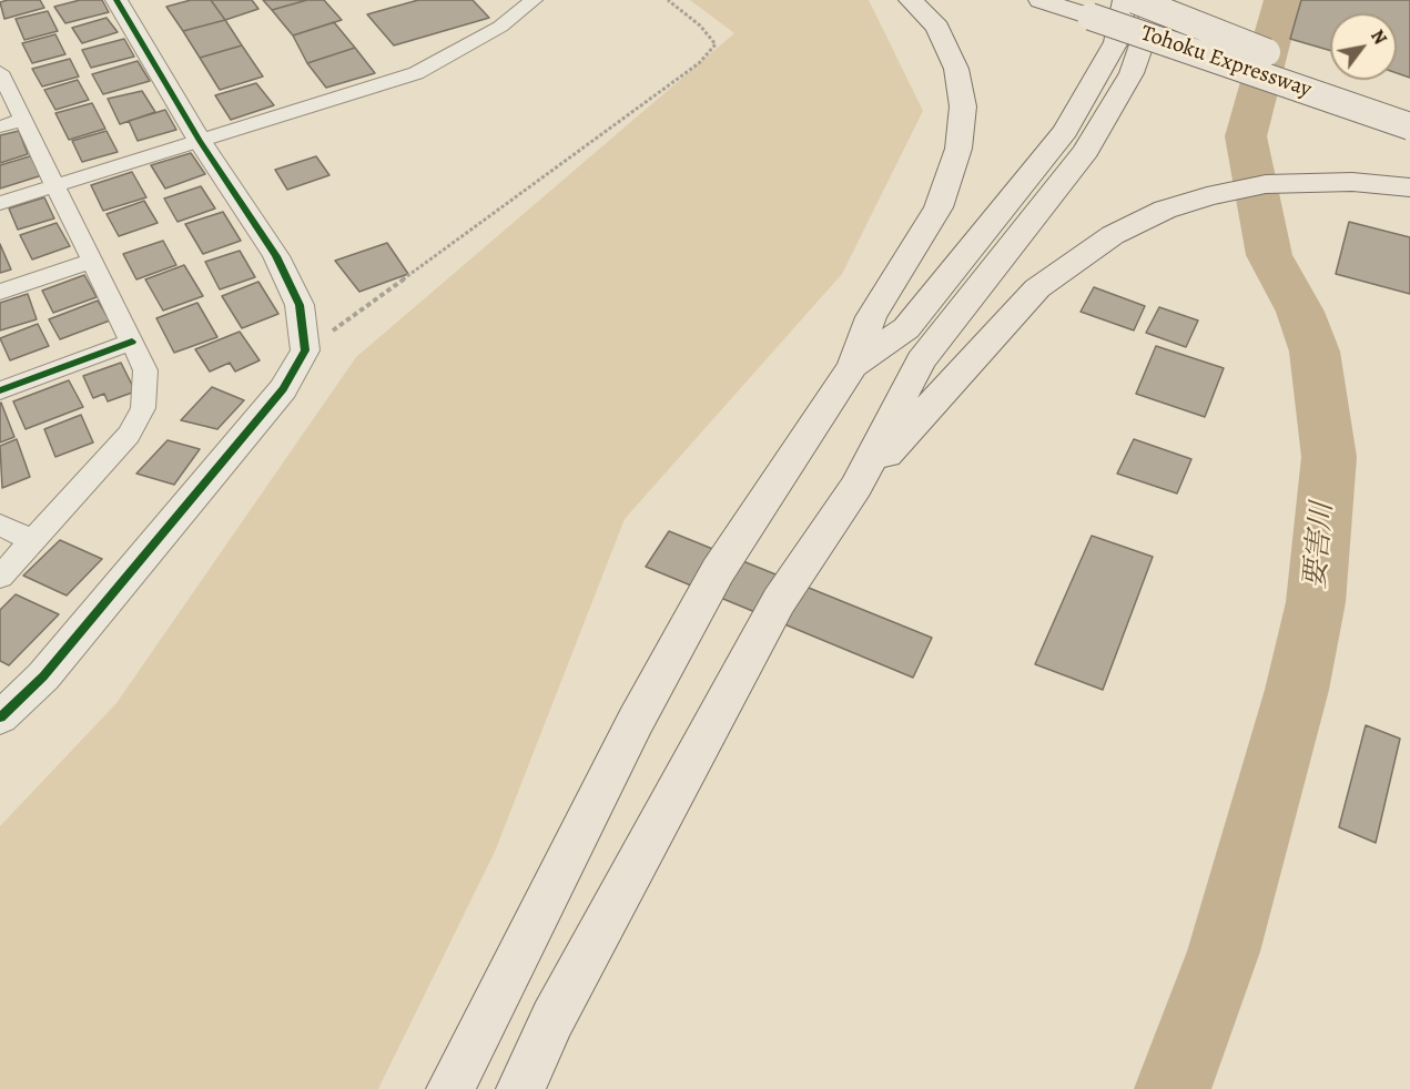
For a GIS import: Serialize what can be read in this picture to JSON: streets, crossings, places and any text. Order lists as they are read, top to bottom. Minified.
{"streets":{"highway":["Tohoku Expressway"]},"water":["要害川"],"north":"top right"}
